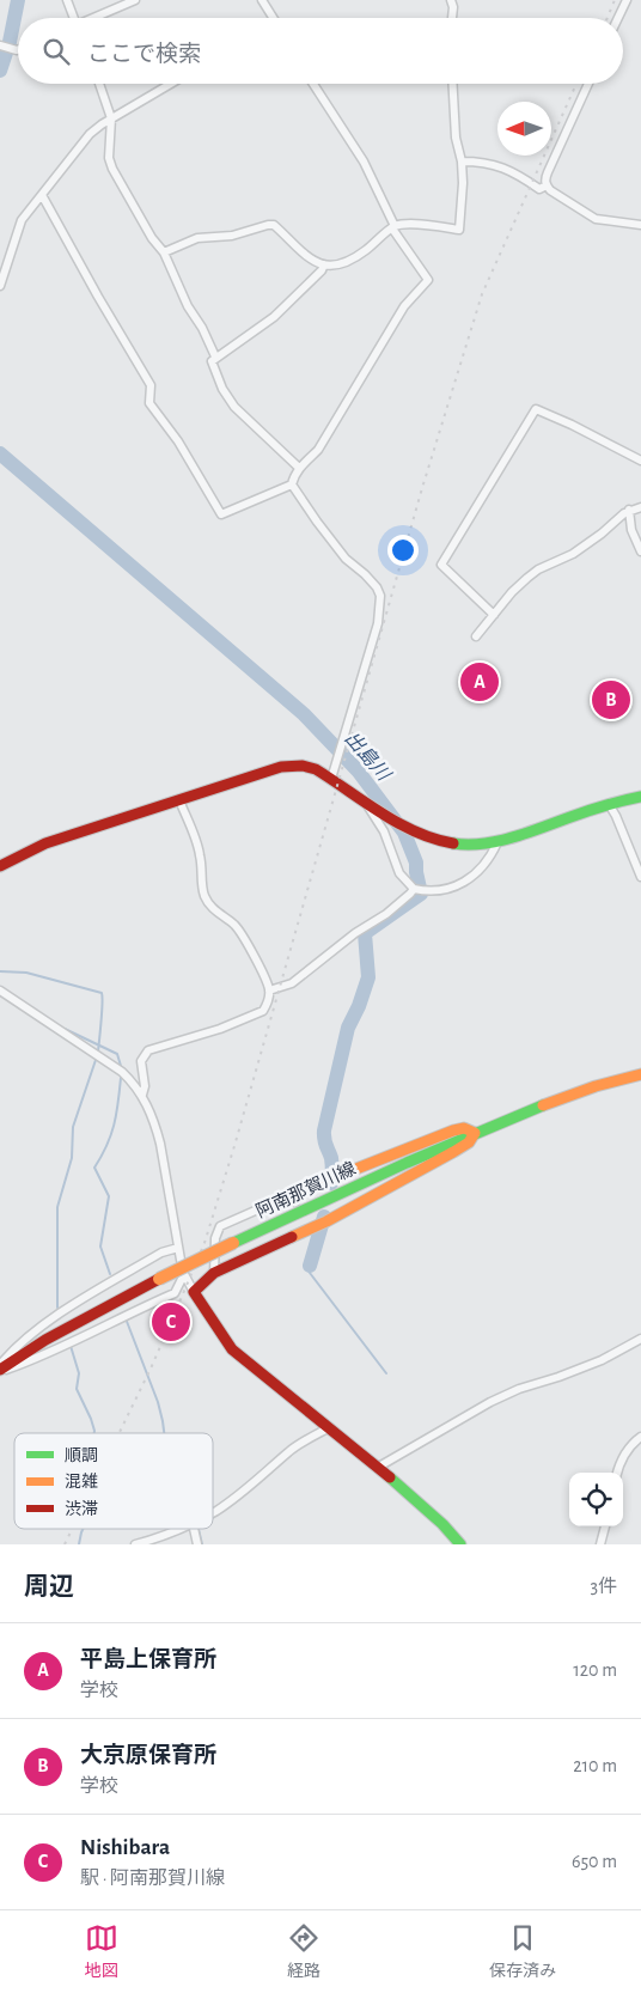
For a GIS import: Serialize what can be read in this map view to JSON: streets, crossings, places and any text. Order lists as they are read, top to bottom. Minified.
{"streets":{"street":["阿南那賀川線"]},"water":["出島川"],"legend":["順調","混雑","渋滞"],"north":"left","page":{"search":"ここで検索","pins":["A","B","C"],"heading":["周辺","3件"],"list":[{"mark":"A","name":"平島上保育所","note":"学校","value":"120 m"},{"mark":"B","name":"大京原保育所","note":"学校","value":"210 m"},{"mark":"C","name":"Nishibara","note":"駅 · 阿南那賀川線","value":"650 m"}],"nav":["地図","経路","保存済み"]}}
